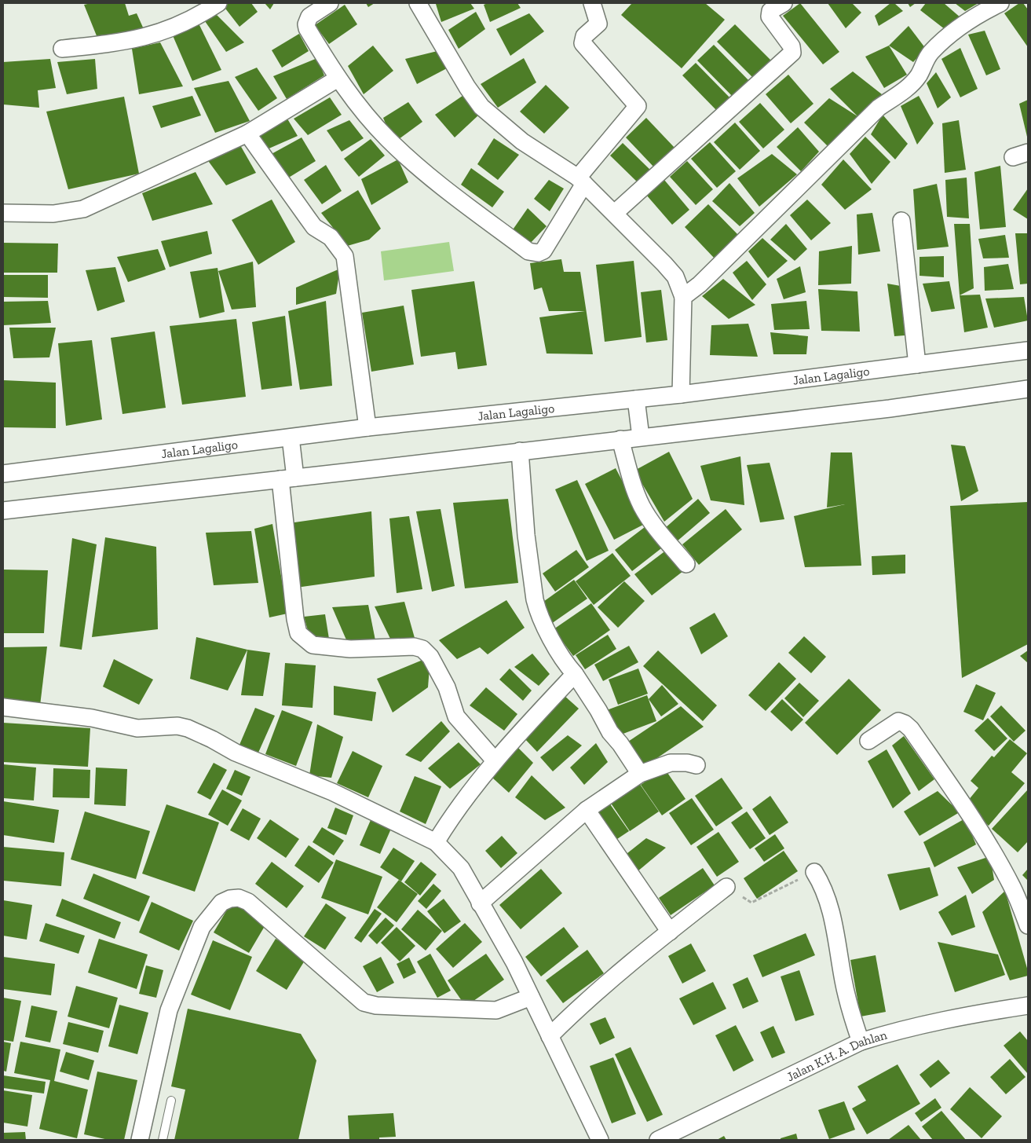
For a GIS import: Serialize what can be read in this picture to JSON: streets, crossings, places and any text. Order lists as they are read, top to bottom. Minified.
{"streets":{"street":["Jalan Lagaligo","Jalan K.H. A. Dahlan"]}}
